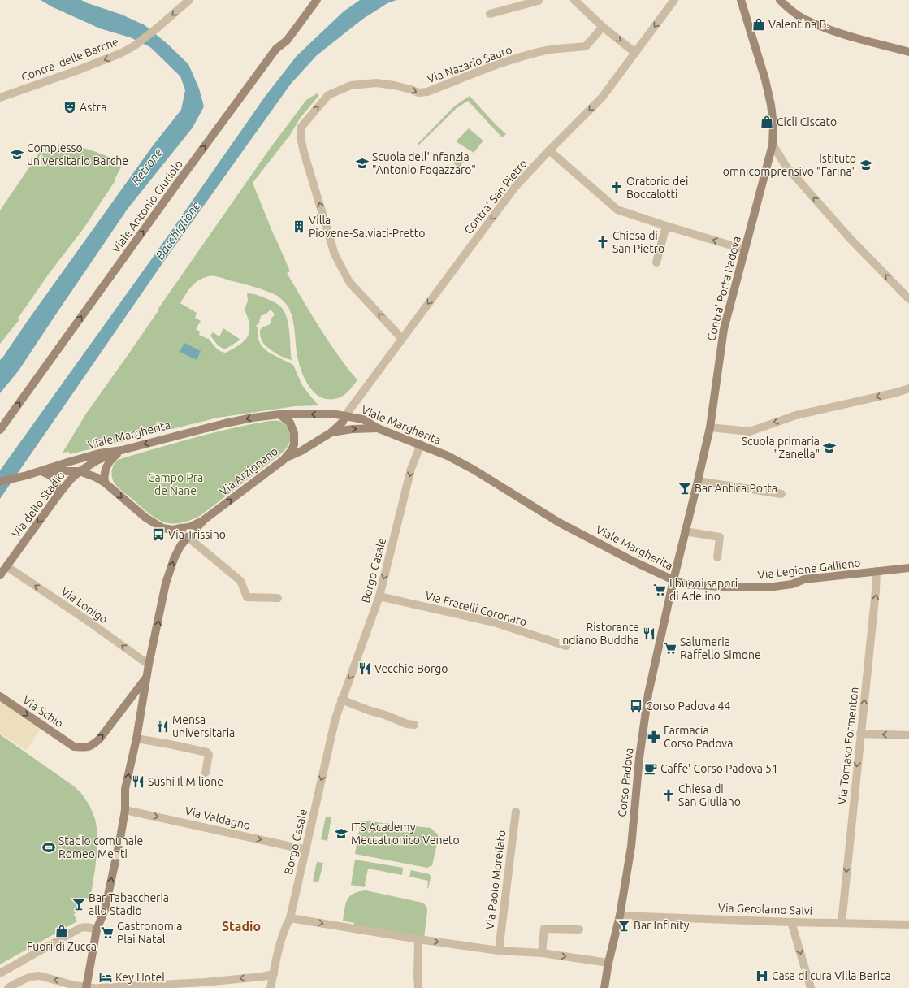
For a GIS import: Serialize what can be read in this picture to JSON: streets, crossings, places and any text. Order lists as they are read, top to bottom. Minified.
{"streets":{"street":["Contra' delle Barche","Via Nazario Sauro","Contra' San Pietro","Viale Antonio Giuriolo","Contra' Porta Padova","Viale Margherita","Via Arzignano","Via dello Stadio","Via Legione Gallieno","Borgo Casale","Via Lonigo","Via Fratelli Coronaro","Via Schio","Via Tomaso Formenton","Corso Padova","Via Valdagno","Via Paolo Morellato","Via Gerolamo Salvi"]},"crossings":[["Via Nazario Sauro","Contra' San Pietro"],["Contra' San Pietro","Viale Margherita"],["Contra' Porta Padova","Viale Margherita"],["Contra' Porta Padova","Via Legione Gallieno"],["Contra' Porta Padova","Corso Padova"],["Viale Margherita","Via Arzignano"],["Viale Margherita","Via dello Stadio"],["Viale Margherita","Via Legione Gallieno"],["Viale Margherita","Borgo Casale"],["Viale Margherita","Corso Padova"],["Via Arzignano","Via Lonigo"],["Via Arzignano","Via Schio"],["Via Arzignano","Via Valdagno"],["Via dello Stadio","Via Lonigo"],["Via Legione Gallieno","Via Tomaso Formenton"],["Via Legione Gallieno","Corso Padova"],["Borgo Casale","Via Fratelli Coronaro"],["Borgo Casale","Via Valdagno"],["Via Tomaso Formenton","Via Gerolamo Salvi"],["Corso Padova","Via Gerolamo Salvi"]],"one_way":["Contra' delle Barche","Contra' San Pietro","Viale Antonio Giuriolo","Via Arzignano","Via dello Stadio","Borgo Casale","Via Lonigo","Via Valdagno"],"districts":["Stadio"],"water":["Retrone","Bacchiglione"],"parks":["Campo Pra de Nane"],"places":{"shop":["Valentina B.","Cicli Ciscato","Fuori di Zucca"],"theatre":["Astra"],"school or university":["Complesso universitario Barche","Scuola dell'infanzia \"Antonio Fogazzaro\"","Istituto omnicomprensivo \"Farina\"","Scuola primaria \"Zanella\"","ITS Academy Meccatronico Veneto"],"church":["Oratorio dei Boccalotti","Chiesa di San Pietro","Chiesa di San Giuliano"],"building":["Villa Piovene-Salviati-Pretto"],"bar":["Bar Antica Porta","Bar Tabaccheria allo Stadio","Bar Infinity"],"bus stop":["Via Trissino","Corso Padova 44"],"supermarket":["I buoni sapori di Adelino","Salumeria Raffello Simone","Gastronomia Plai Natal"],"restaurant":["Ristorante Indiano Buddha","Vecchio Borgo","Mensa universitaria","Sushi Il Milione"],"pharmacy":["Farmacia Corso Padova"],"cafe":["Caffe' Corso Padova 51"],"sports":["Stadio comunale Romeo Menti"],"hospital":["Casa di cura Villa Berica"],"hotel":["Key Hotel"]}}
